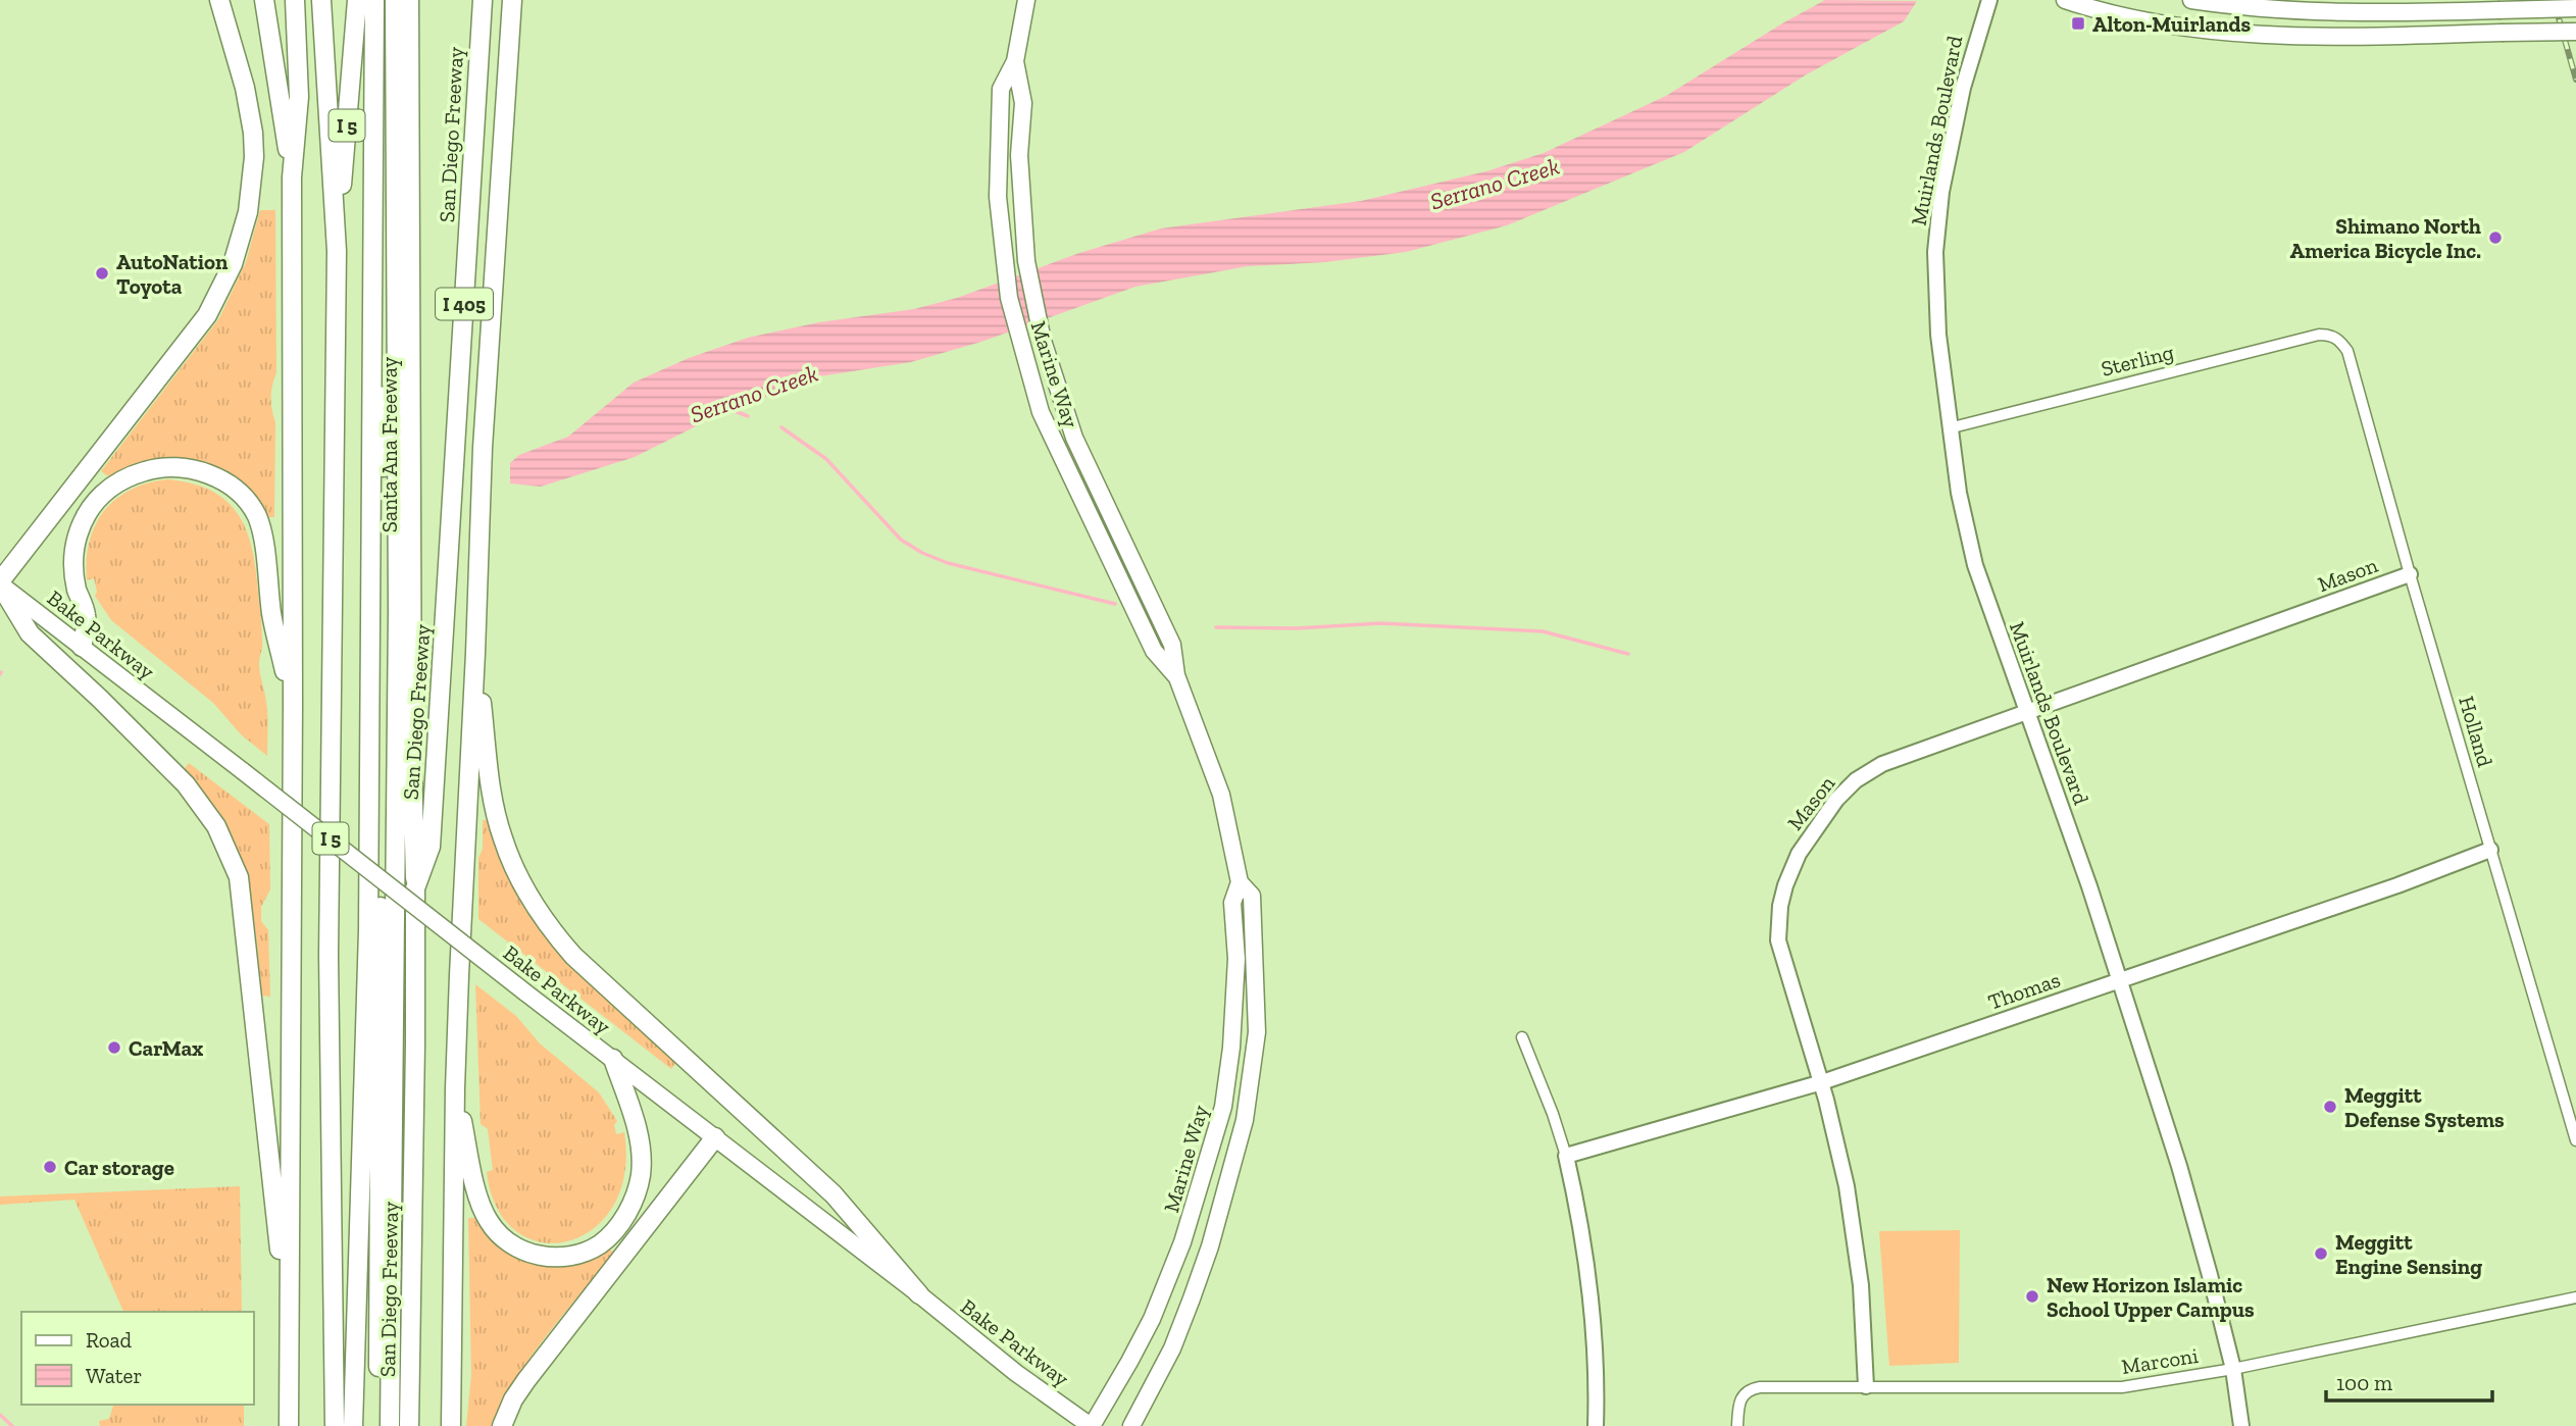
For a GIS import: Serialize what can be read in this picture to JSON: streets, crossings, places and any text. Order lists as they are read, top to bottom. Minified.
{"streets":{"highway":["I 5","San Diego Freeway","I 405","Santa Ana Freeway"],"main road":["Marine Way","Bake Parkway"],"street":["Muirlands Boulevard","Sterling","Mason","Holland","Thomas","Marconi"]},"crossings":[["Muirlands Boulevard","Sterling"],["Muirlands Boulevard","Mason"],["Muirlands Boulevard","Thomas"],["Muirlands Boulevard","Marconi"],["San Diego Freeway","Santa Ana Freeway"],["Sterling","Holland"],["Marine Way","Bake Parkway"],["Mason","Holland"],["Mason","Thomas"],["Mason","Marconi"],["Holland","Thomas"]],"water":["Serrano Creek"],"places":{"transit":["Alton-Muirlands"],"other":["Shimano North America Bicycle Inc.","AutoNation Toyota","CarMax","Meggitt Defense Systems","Car storage","Meggitt Engine Sensing","New Horizon Islamic School Upper Campus"]},"legend":["Road","Water"],"scale_bar":"100 m"}
